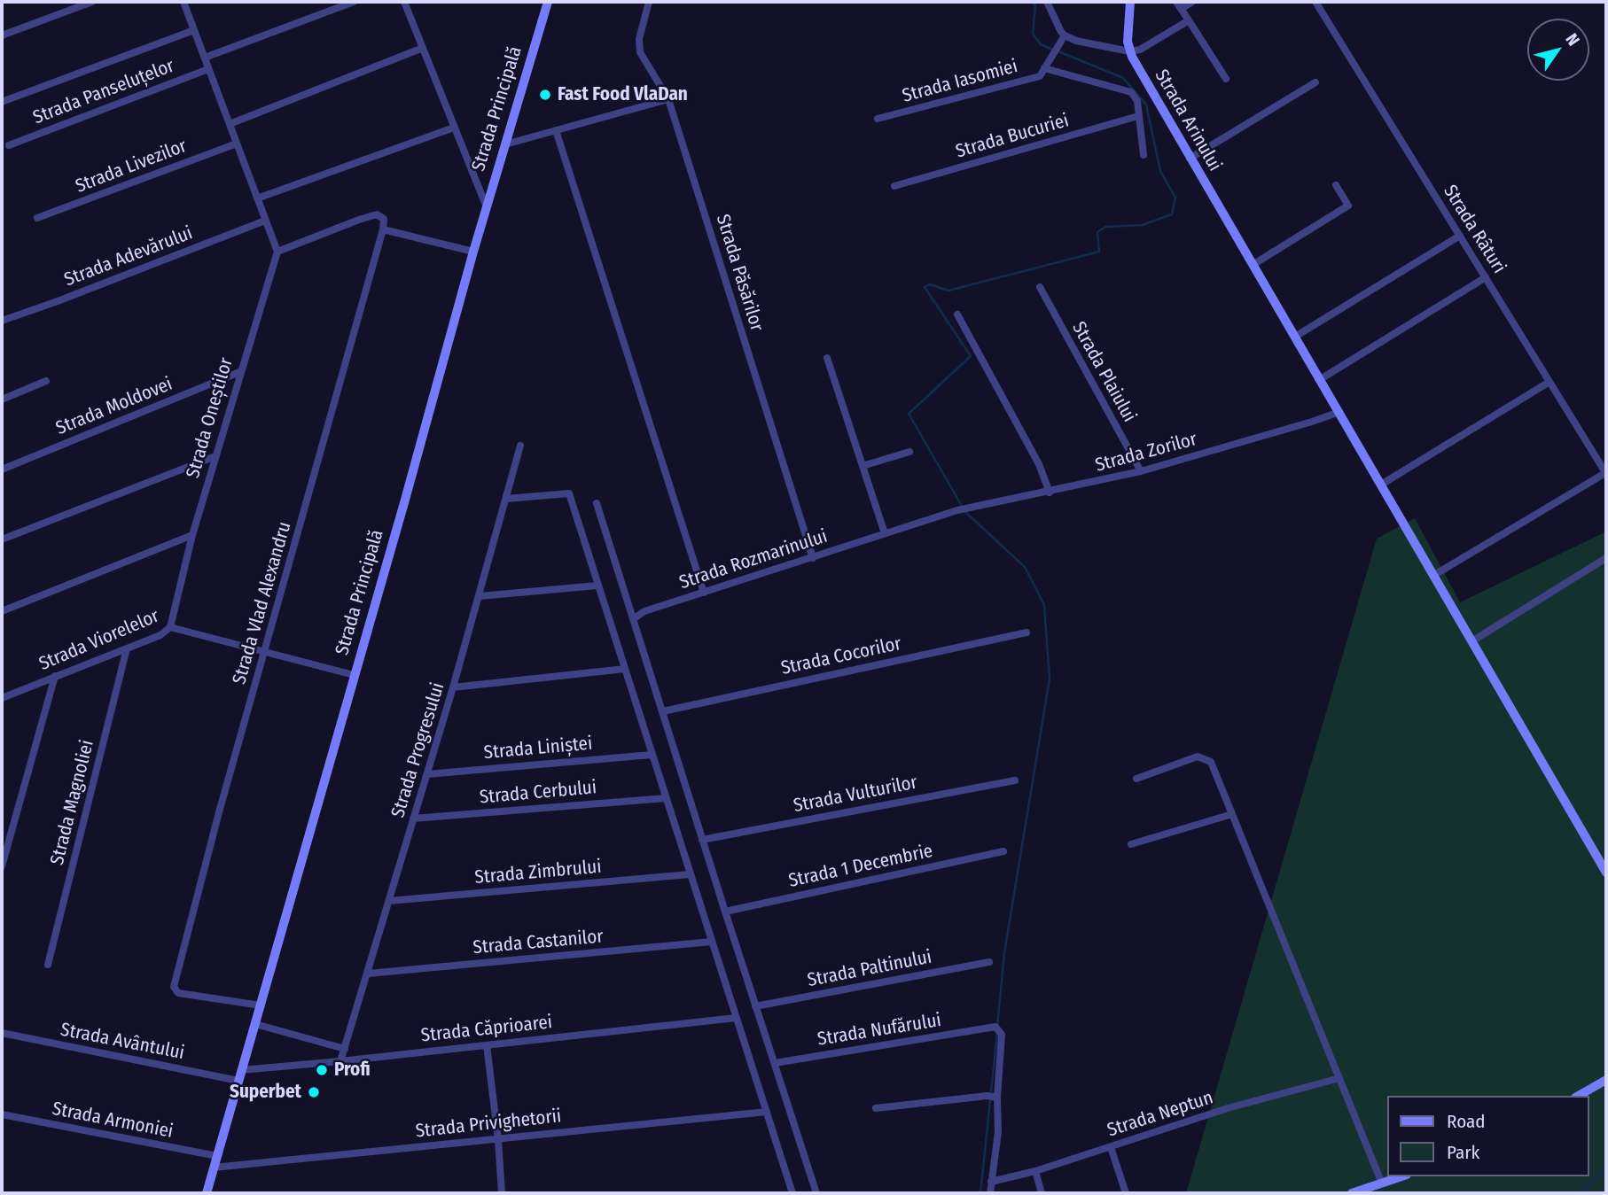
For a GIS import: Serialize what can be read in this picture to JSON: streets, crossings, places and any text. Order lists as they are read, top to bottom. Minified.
{"streets":{"main road":["Strada Principală","Strada Arinului"],"street":["Strada Iasomiei","Strada Panseluțelor","Strada Bucuriei","Strada Livezilor","Strada Râturi","Strada Adevărului","Strada Păsărilor","Strada Plaiului","Strada Moldovei","Strada Oneștilor","Strada Zorilor","Strada Rozmarinului","Strada Vlad Alexandru","Strada Viorelelor","Strada Cocorilor","Strada Liniștei","Strada Progresului","Strada Cerbului","Strada Vulturilor","Strada Magnoliei","Strada 1 Decembrie","Strada Zimbrului","Strada Castanilor","Strada Paltinului","Strada Căprioarei","Strada Nufărului","Strada Avântului","Strada Neptun","Strada Armoniei","Strada Privighetorii"]},"crossings":[["Strada Principală","Strada Vlad Alexandru"],["Strada Principală","Strada Viorelelor"],["Strada Principală","Strada Căprioarei"],["Strada Principală","Strada Avântului"],["Strada Principală","Strada Armoniei"],["Strada Principală","Strada Privighetorii"],["Strada Arinului","Strada Zorilor"],["Strada Păsărilor","Strada Rozmarinului"],["Strada Plaiului","Strada Zorilor"],["Strada Moldovei","Strada Oneștilor"],["Strada Oneștilor","Strada Viorelelor"],["Strada Zorilor","Strada Rozmarinului"],["Strada Vlad Alexandru","Strada Viorelelor"],["Strada Viorelelor","Strada Magnoliei"],["Strada Liniștei","Strada Progresului"],["Strada Progresului","Strada Cerbului"],["Strada Progresului","Strada Zimbrului"],["Strada Progresului","Strada Castanilor"],["Strada Progresului","Strada Căprioarei"],["Strada Căprioarei","Strada Avântului"]],"places":["Fast Food VlaDan","Profi","Superbet"],"legend":["Road","Park"],"north":"top right"}
